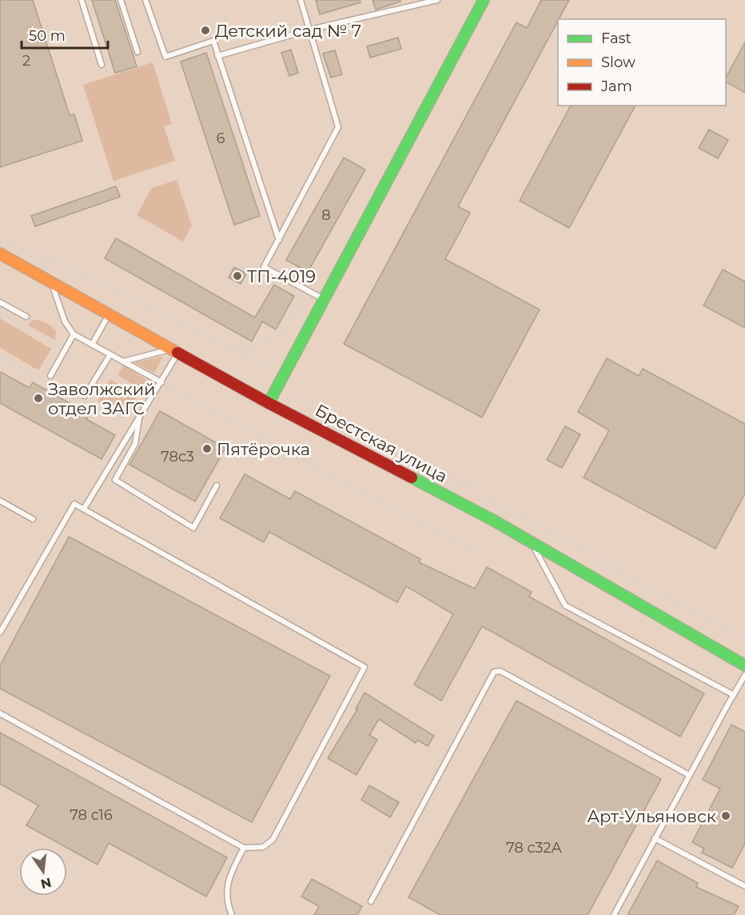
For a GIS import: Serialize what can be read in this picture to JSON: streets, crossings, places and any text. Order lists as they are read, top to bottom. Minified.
{"streets":{"street":["Брестская улица"]},"places":["Детский сад № 7","ТП-4019","Заволжский отдел ЗАГС","Пятёрочка","Арт-Ульяновск"],"house_numbers":["2","6","8","78с3","78 с16","78 с32А"],"legend":["Fast","Slow","Jam"],"scale_bar":"50 m","north":"bottom"}
